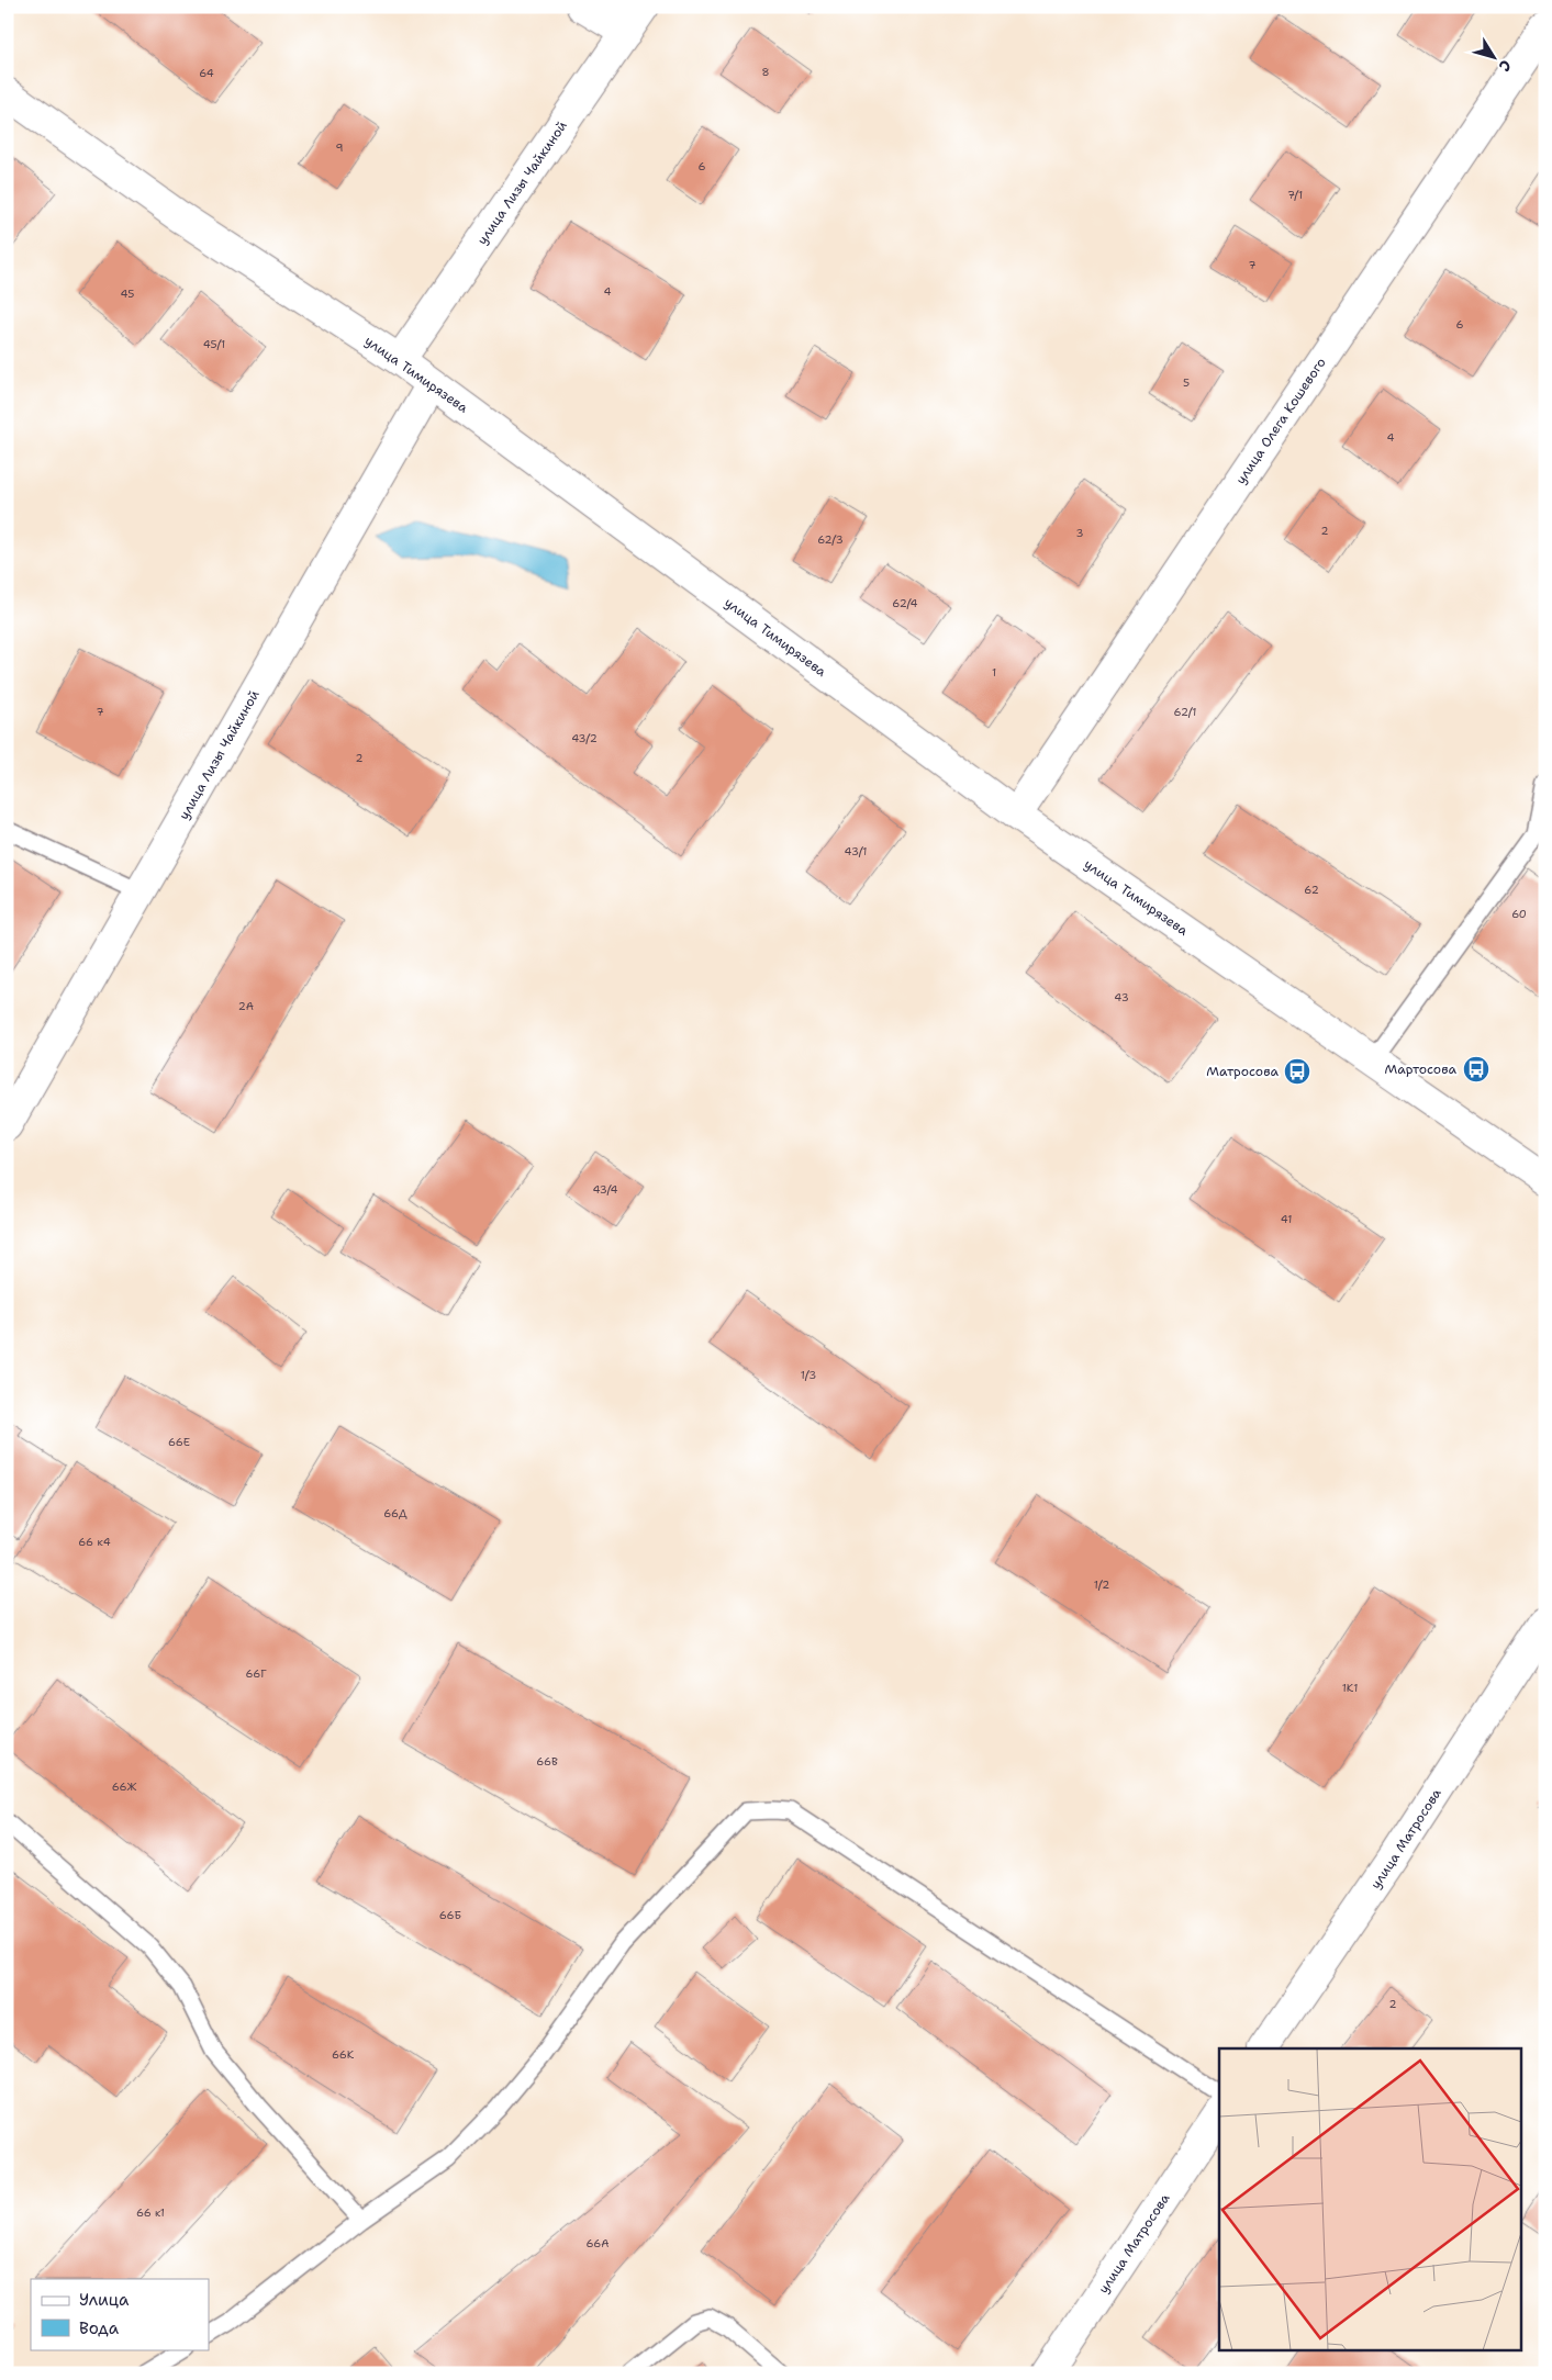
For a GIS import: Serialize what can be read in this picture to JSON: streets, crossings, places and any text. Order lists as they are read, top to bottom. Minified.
{"streets":{"street":["улица Лизы Чайкиной","улица Тимирязева","улица Олега Кошевого","улица Матросова"]},"crossings":[["улица Лизы Чайкиной","улица Тимирязева"],["улица Тимирязева","улица Олега Кошевого"]],"places":{"bus stop":["Мартосова","Матросова"]},"house_numbers":["8","64","9","6","7/1","7","4","45","6","45/1","5","4","2","3","62/3","62/4","1","7","62/1","43/2","2","43/1","62","60","43","2А","43/4","41","1/3","66Е","66Д","66 к4","1/2","66Г","1К1","66В","66Ж","66Б","2","66К","66 к1","66А"],"legend":["Улица","Вода"],"north":"bottom right"}
